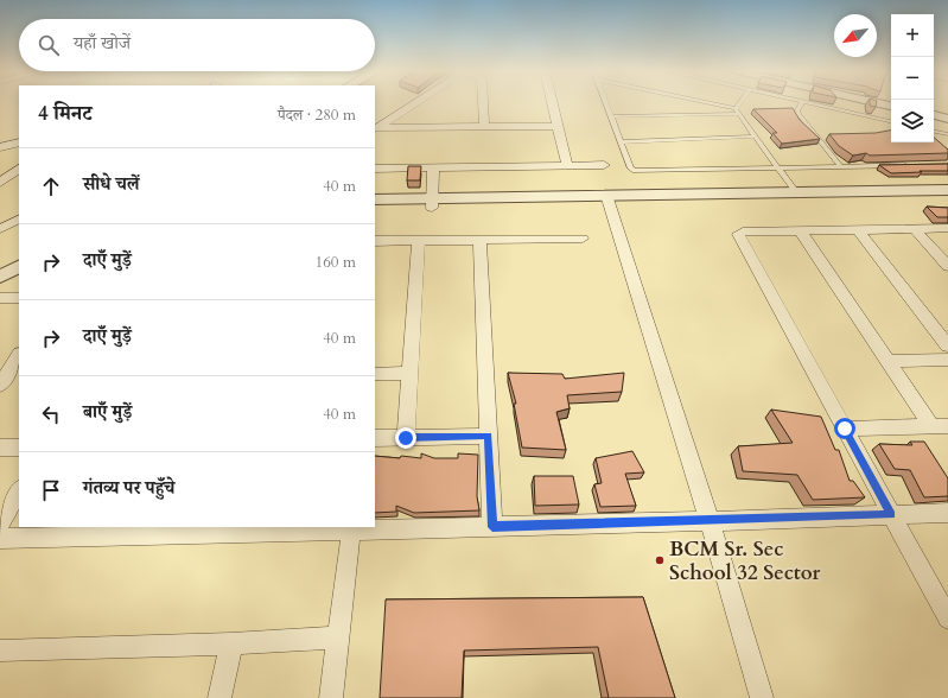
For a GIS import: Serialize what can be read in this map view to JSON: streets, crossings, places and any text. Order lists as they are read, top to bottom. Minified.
{"places":["BCM Sr. Sec School 32 Sector"],"north":"bottom left","page":{"map_buttons":["+","−"],"search":"यहाँ खोजें","heading":["4 मिनट","पैदल · 280 m"],"list":[["सीधे चलें","40 m"],["दाएँ मुड़ें","160 m"],["दाएँ मुड़ें","40 m"],["बाएँ मुड़ें","40 m"],"गंतव्य पर पहुँचे"]}}
